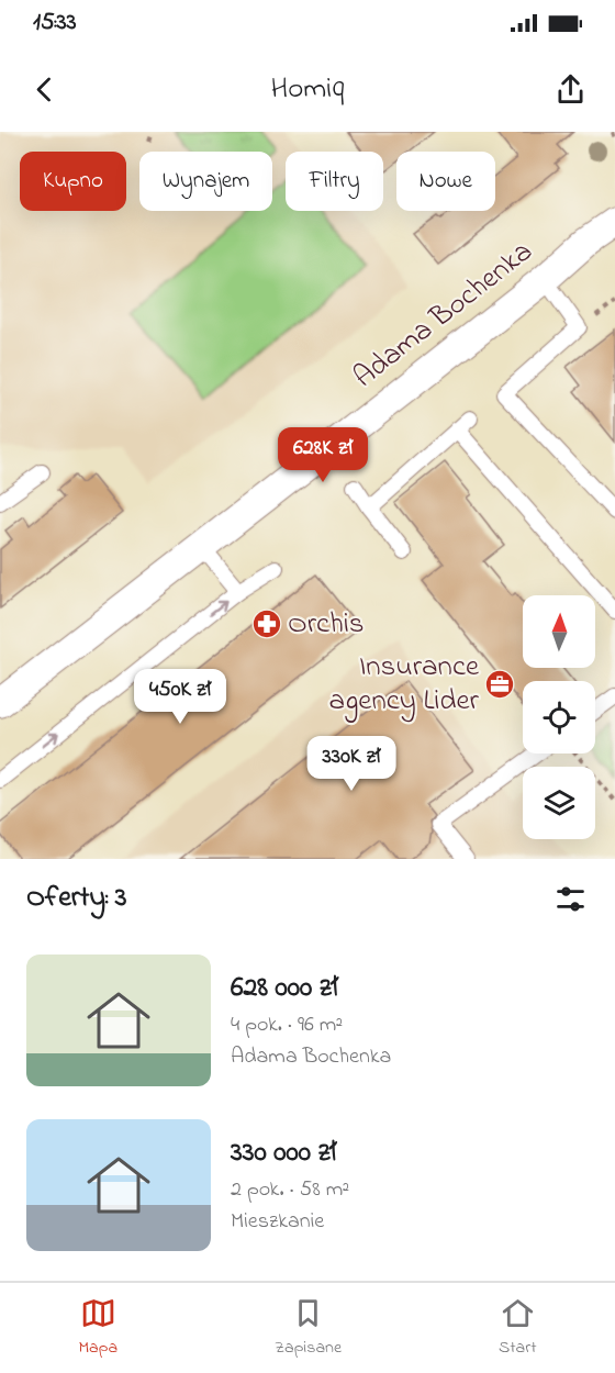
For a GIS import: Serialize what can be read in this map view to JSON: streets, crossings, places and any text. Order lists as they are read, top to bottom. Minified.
{"streets":{"street":["Adama Bochenka"]},"places":{"pharmacy":["Orchis"],"office":["Insurance agency Lider"]},"north":"top","page":{"status":"15:33","header":"Homiq","chip":["Kupno","Wynajem","Filtry","Nowe"],"price":["628K zł","450K zł","330K zł"],"heading":"Oferty: 3","list":[{"name":"628 000 zł","note":"4 pok. · 96 m² · Adama Bochenka"},{"name":"330 000 zł","note":"2 pok. · 58 m² · Mieszkanie"}],"tabs":["Mapa","Zapisane","Start"]}}
